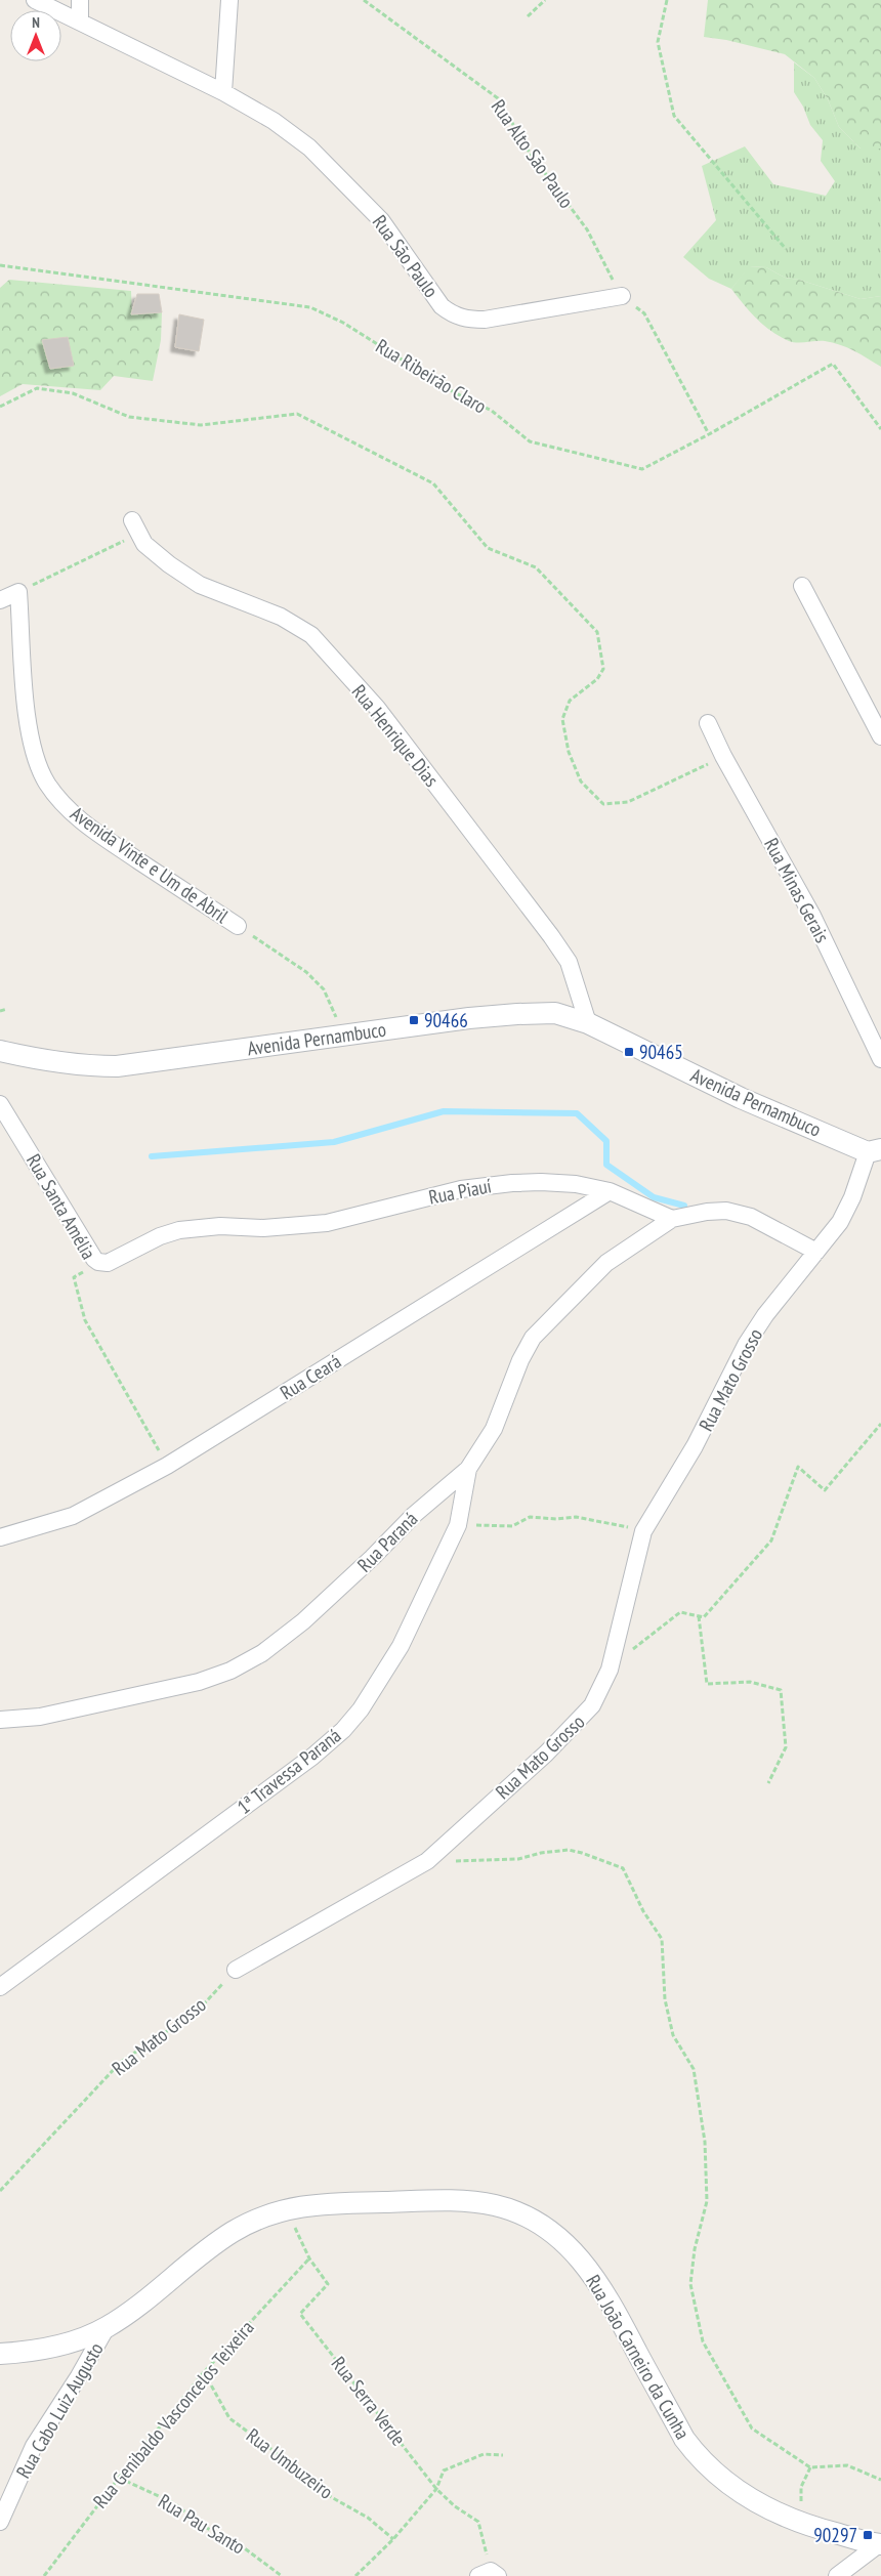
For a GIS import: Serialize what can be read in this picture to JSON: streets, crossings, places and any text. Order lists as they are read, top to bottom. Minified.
{"streets":{"street":["Rua São Paulo","Rua Henrique Dias","Avenida Vinte e Um de Abril","Rua Minas Gerais","Avenida Pernambuco","Rua Piauí","Rua Santa Amélia","Rua Ceará","Rua Mato Grosso","Rua Paraná","1ª Travessa Paraná","Rua João Carneiro da Cunha","Rua Cabo Luiz Augusto"],"path":["Rua Alto São Paulo","Rua Ribeirão Claro","Rua Serra Verde","Rua Genibaldo Vasconcelos Teixeira","Rua Umbuzeiro","Rua Pau Santo"]},"crossings":[["Rua Alto São Paulo","Rua São Paulo"],["Rua Henrique Dias","Avenida Pernambuco"],["Avenida Vinte e Um de Abril","Avenida Pernambuco"],["Avenida Pernambuco","Rua Mato Grosso"],["Rua Piauí","Rua Santa Amélia"],["Rua Piauí","Rua Ceará"],["Rua Piauí","Rua Paraná"],["Rua Santa Amélia","Rua Ceará"],["Rua Paraná","1ª Travessa Paraná"],["Rua João Carneiro da Cunha","Rua Cabo Luiz Augusto"],["Rua Serra Verde","Rua Genibaldo Vasconcelos Teixeira"],["Rua Genibaldo Vasconcelos Teixeira","Rua Umbuzeiro"],["Rua Genibaldo Vasconcelos Teixeira","Rua Pau Santo"]],"places":{"transit":["90466","90465","90297"]},"north":"top"}
